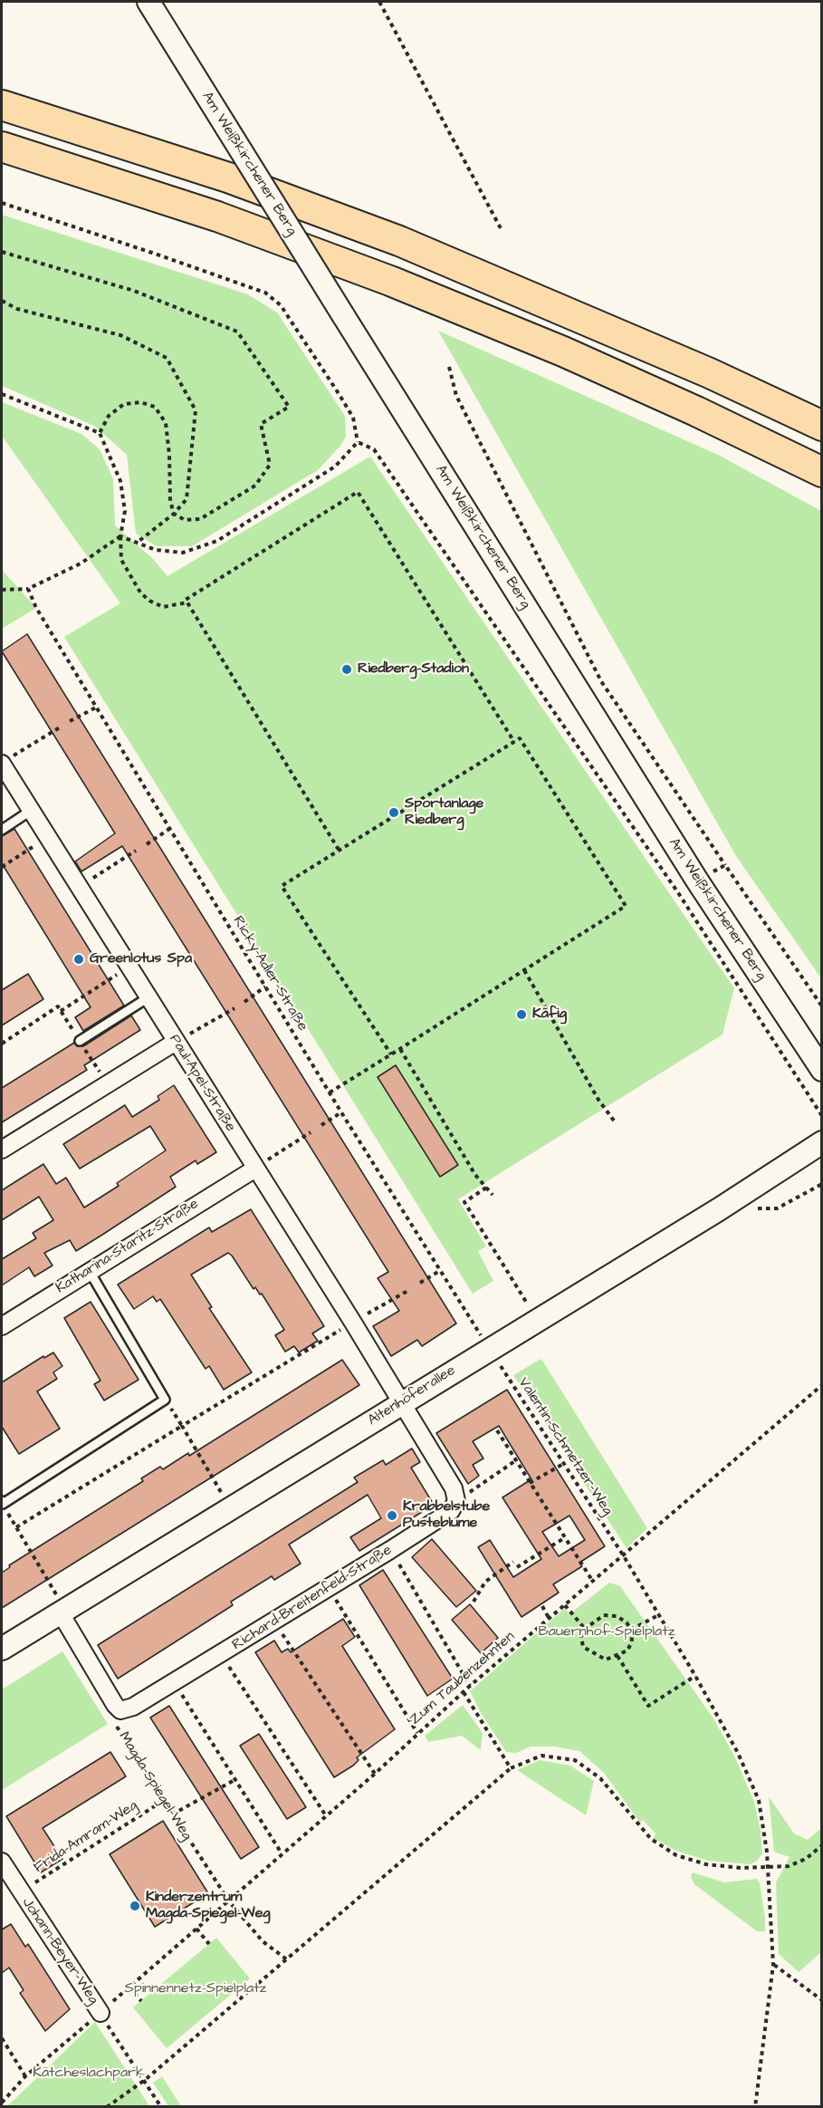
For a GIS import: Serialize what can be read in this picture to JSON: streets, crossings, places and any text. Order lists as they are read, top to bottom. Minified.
{"streets":{"main road":["Am Weißkirchener Berg","Altenhöferallee"],"street":["Paul-Apel-Straße","Katharina-Staritz-Straße","Richard-Breitenfeld-Straße","Johann-Beyer-Weg"],"path":["Ricky-Adler-Straße","Valentin-Schmetzer-Weg","Zum Taubenzehnten","Magda-Spiegel-Weg","Frida-Amram-Weg"]},"crossings":[["Ricky-Adler-Straße","Altenhöferallee"],["Ricky-Adler-Straße","Valentin-Schmetzer-Weg"],["Paul-Apel-Straße","Katharina-Staritz-Straße"],["Paul-Apel-Straße","Altenhöferallee"],["Altenhöferallee","Valentin-Schmetzer-Weg"],["Valentin-Schmetzer-Weg","Zum Taubenzehnten"],["Richard-Breitenfeld-Straße","Magda-Spiegel-Weg"],["Zum Taubenzehnten","Magda-Spiegel-Weg"],["Zum Taubenzehnten","Johann-Beyer-Weg"],["Magda-Spiegel-Weg","Frida-Amram-Weg"],["Frida-Amram-Weg","Johann-Beyer-Weg"]],"parks":["Bauernhof-Spielplatz","Spinnennetz-Spielplatz","Kätcheslachpark"],"places":["Riedberg-Stadion","Sportanlage Riedberg","Greenlotus Spa","Käfig","Krabbelstube Pusteblume","Kinderzentrum Magda-Spiegel-Weg"]}
